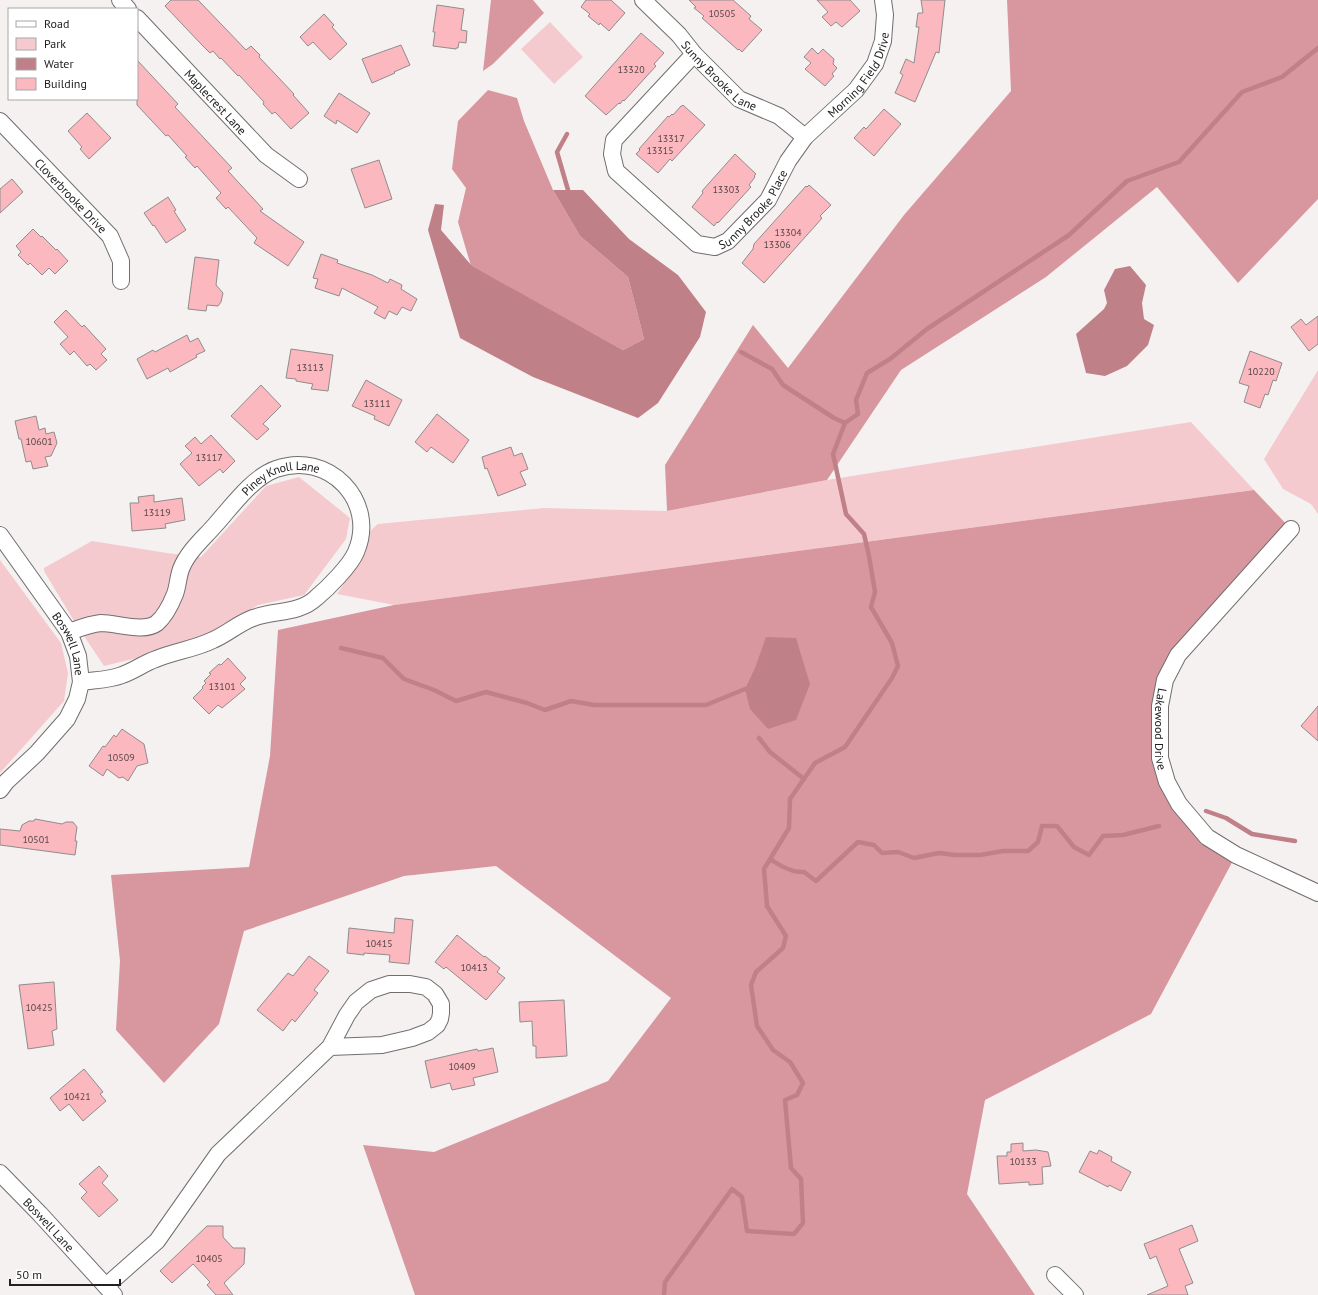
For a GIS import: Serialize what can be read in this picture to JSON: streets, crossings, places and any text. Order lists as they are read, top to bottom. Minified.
{"streets":{"street":["Sunny Brooke Lane","Morning Field Drive","Maplecrest Lane","Cloverbrooke Drive","Sunny Brooke Place","Piney Knoll Lane","Boswell Lane","Lakewood Drive"]},"crossings":[["Sunny Brooke Lane","Morning Field Drive"],["Sunny Brooke Lane","Sunny Brooke Place"],["Morning Field Drive","Sunny Brooke Place"],["Piney Knoll Lane","Boswell Lane"]],"house_numbers":["10505","13320","13317","13315","13303","13304","13306","13113","10220","13111","10601","13117","13119","13101","10509","10501","10415","10413","10425","10409","10421","10133","10405"],"legend":["Road","Park","Water","Building"],"scale_bar":"50 m"}
